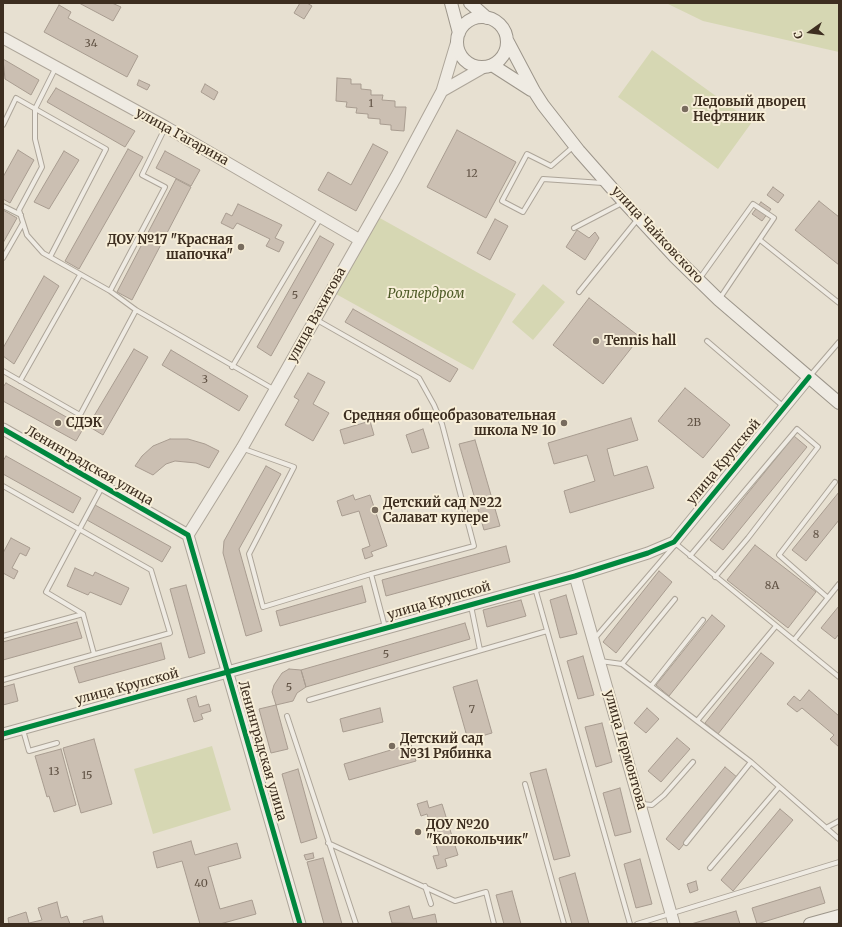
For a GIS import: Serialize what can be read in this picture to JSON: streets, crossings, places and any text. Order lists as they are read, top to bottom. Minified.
{"streets":{"main road":["улица Чайковского"],"street":["улица Гагарина","улица Вахитова","улица Крупской","Ленинградская улица","улица Лермонтова"]},"crossings":[["улица Гагарина","улица Вахитова"],["улица Чайковского","улица Вахитова"],["улица Чайковского","улица Крупской"],["улица Вахитова","Ленинградская улица"],["улица Крупской","Ленинградская улица"],["улица Крупской","улица Лермонтова"]],"parks":["Роллердром"],"places":["Ледовый дворец Нефтяник","ДОУ №17 \"Красная шапочка\"","Tennis hall","СДЭК","Средняя общеобразовательная школа № 10","Детский сад №22 Салават купере","Детский сад №31 Рябинка","ДОУ №20 \"Колокольчик\""],"house_numbers":["34","1","12","5","3","2В","8","8А","5","5","7","13","15","40"],"north":"left"}
